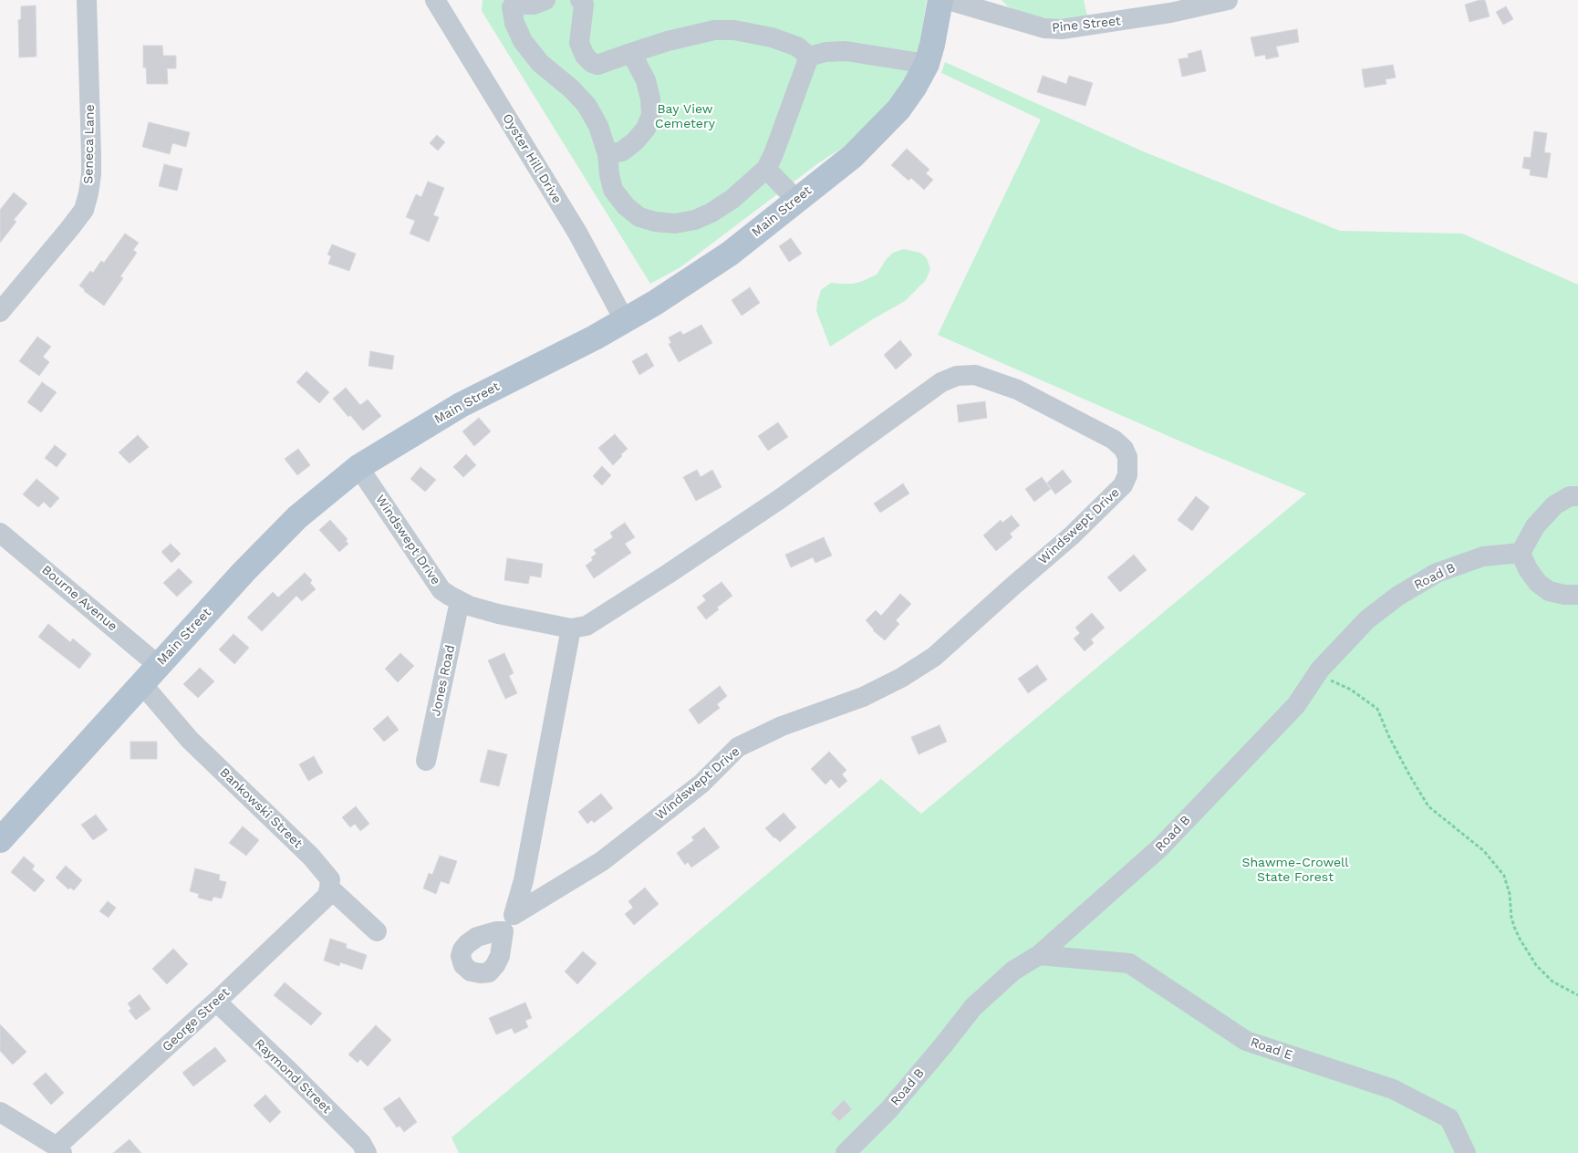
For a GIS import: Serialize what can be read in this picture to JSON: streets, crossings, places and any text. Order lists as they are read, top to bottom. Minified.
{"streets":{"main road":["Main Street"],"street":["Pine Street","Seneca Lane","Oyster Hill Drive","Windswept Drive","Road B","Bourne Avenue","Jones Road","Bankowski Street","George Street","Road E","Raymond Street"]},"crossings":[["Oyster Hill Drive","Main Street"],["Main Street","Windswept Drive"],["Main Street","Bourne Avenue"],["Main Street","Bankowski Street"],["Windswept Drive","Jones Road"],["Road B","Road E"],["Bankowski Street","George Street"],["George Street","Raymond Street"]],"parks":["Bay View Cemetery","Shawme-Crowell State Forest"]}
